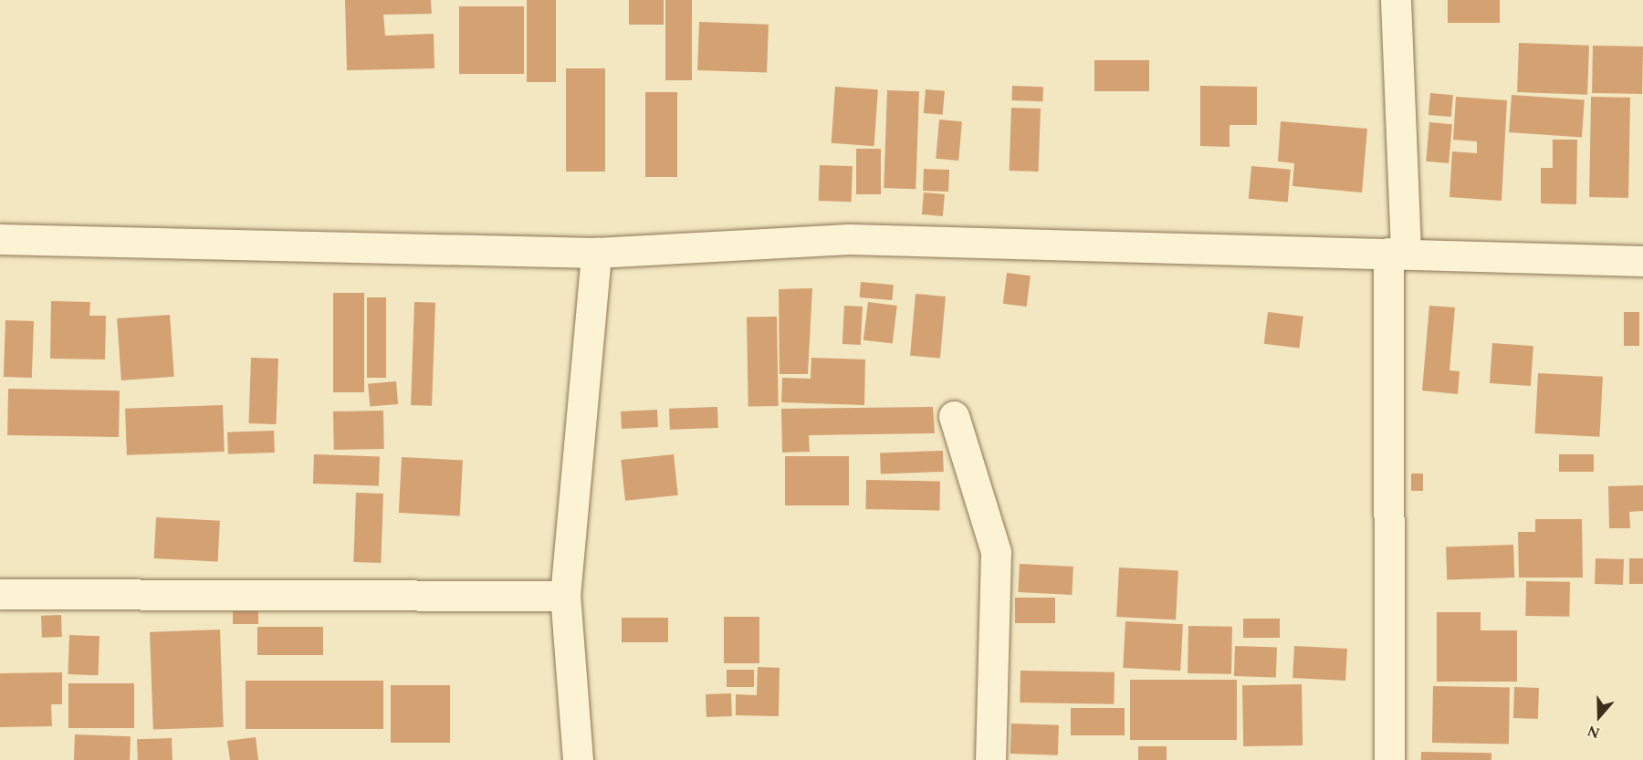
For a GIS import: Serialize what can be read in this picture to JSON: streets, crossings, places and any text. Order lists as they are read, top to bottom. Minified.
{"north":"bottom"}
